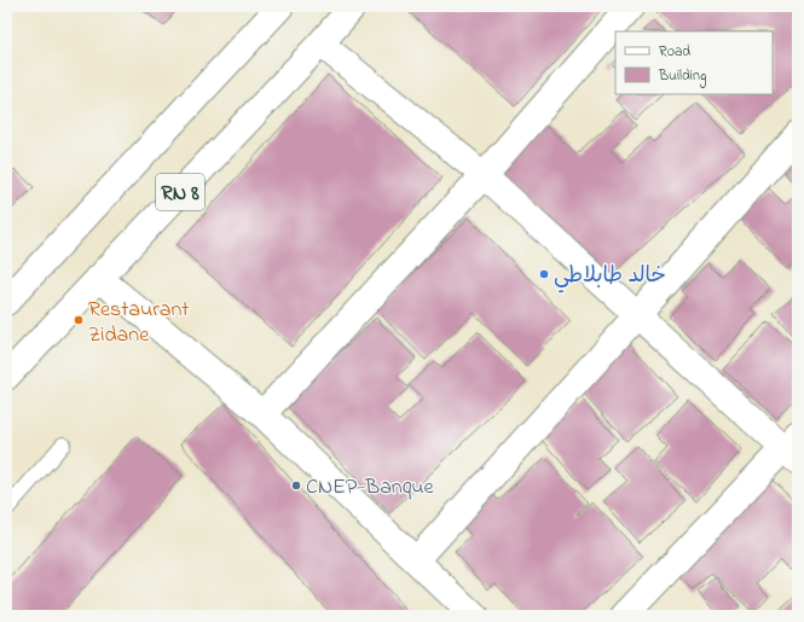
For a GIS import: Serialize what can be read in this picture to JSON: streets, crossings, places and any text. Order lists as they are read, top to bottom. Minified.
{"streets":{"street":["RN 8"]},"places":["خالد طابلاطي","Restaurant Zidane","CNEP-Banque"],"legend":["Road","Building"]}
